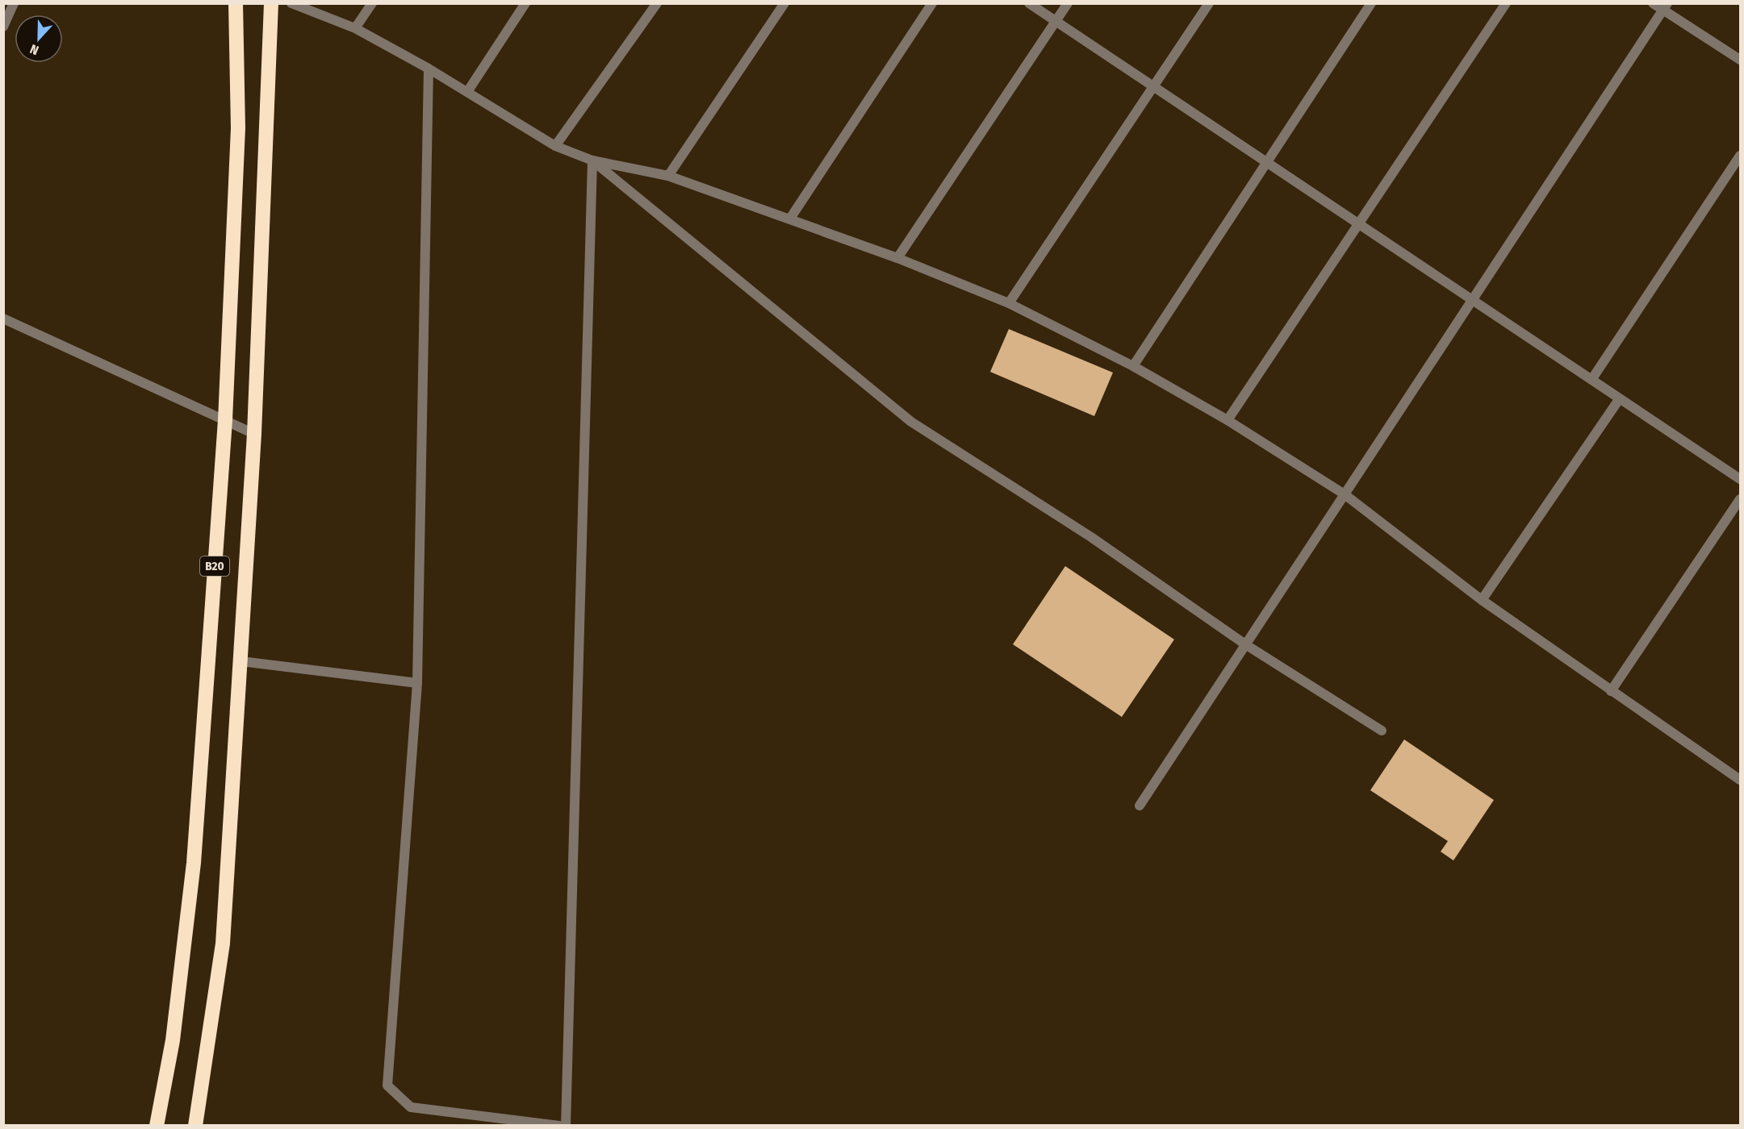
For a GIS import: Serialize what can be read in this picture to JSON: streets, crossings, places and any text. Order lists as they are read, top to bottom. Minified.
{"streets":{"highway":["B20"]},"north":"bottom"}
